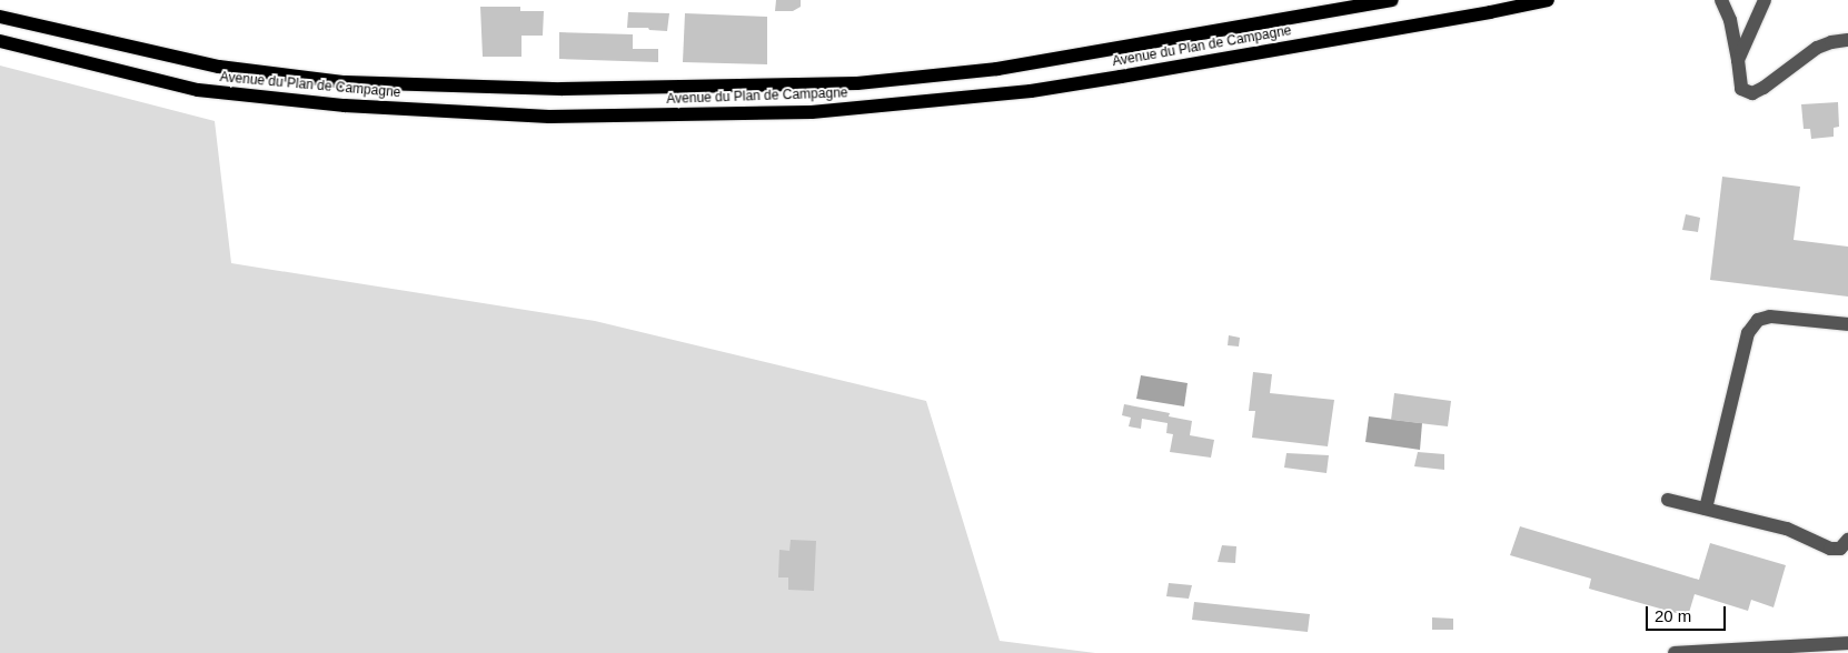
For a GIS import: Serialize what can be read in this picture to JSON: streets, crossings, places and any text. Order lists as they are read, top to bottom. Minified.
{"streets":{"main road":["Avenue du Plan de Campagne"]},"scale_bar":"20 m"}
